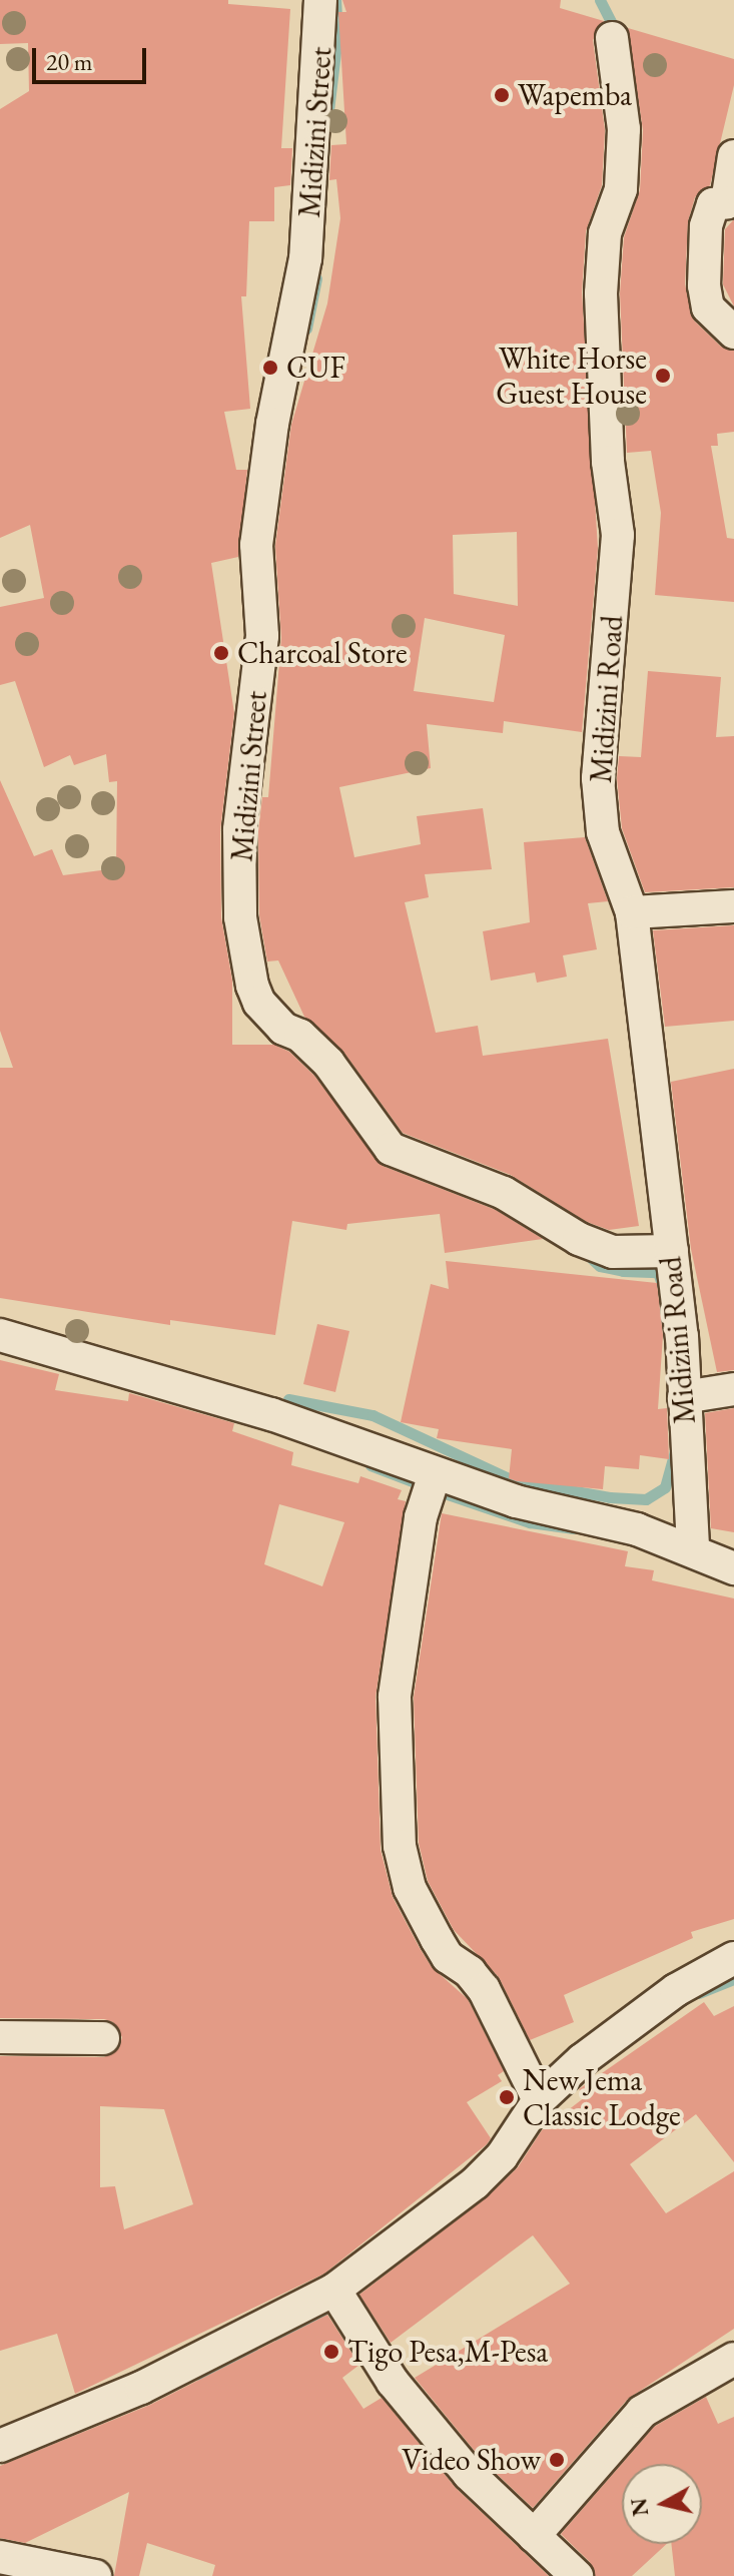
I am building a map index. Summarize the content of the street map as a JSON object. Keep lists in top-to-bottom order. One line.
{"streets":{"street":["Midizini Street","Midizini Road"]},"crossings":[["Midizini Street","Midizini Road"]],"places":["Wapemba","CUF","White Horse Guest House","Charcoal Store","New Jema Classic Lodge","Tigo Pesa,M-Pesa","Video Show"],"scale_bar":"20 m","north":"left"}
